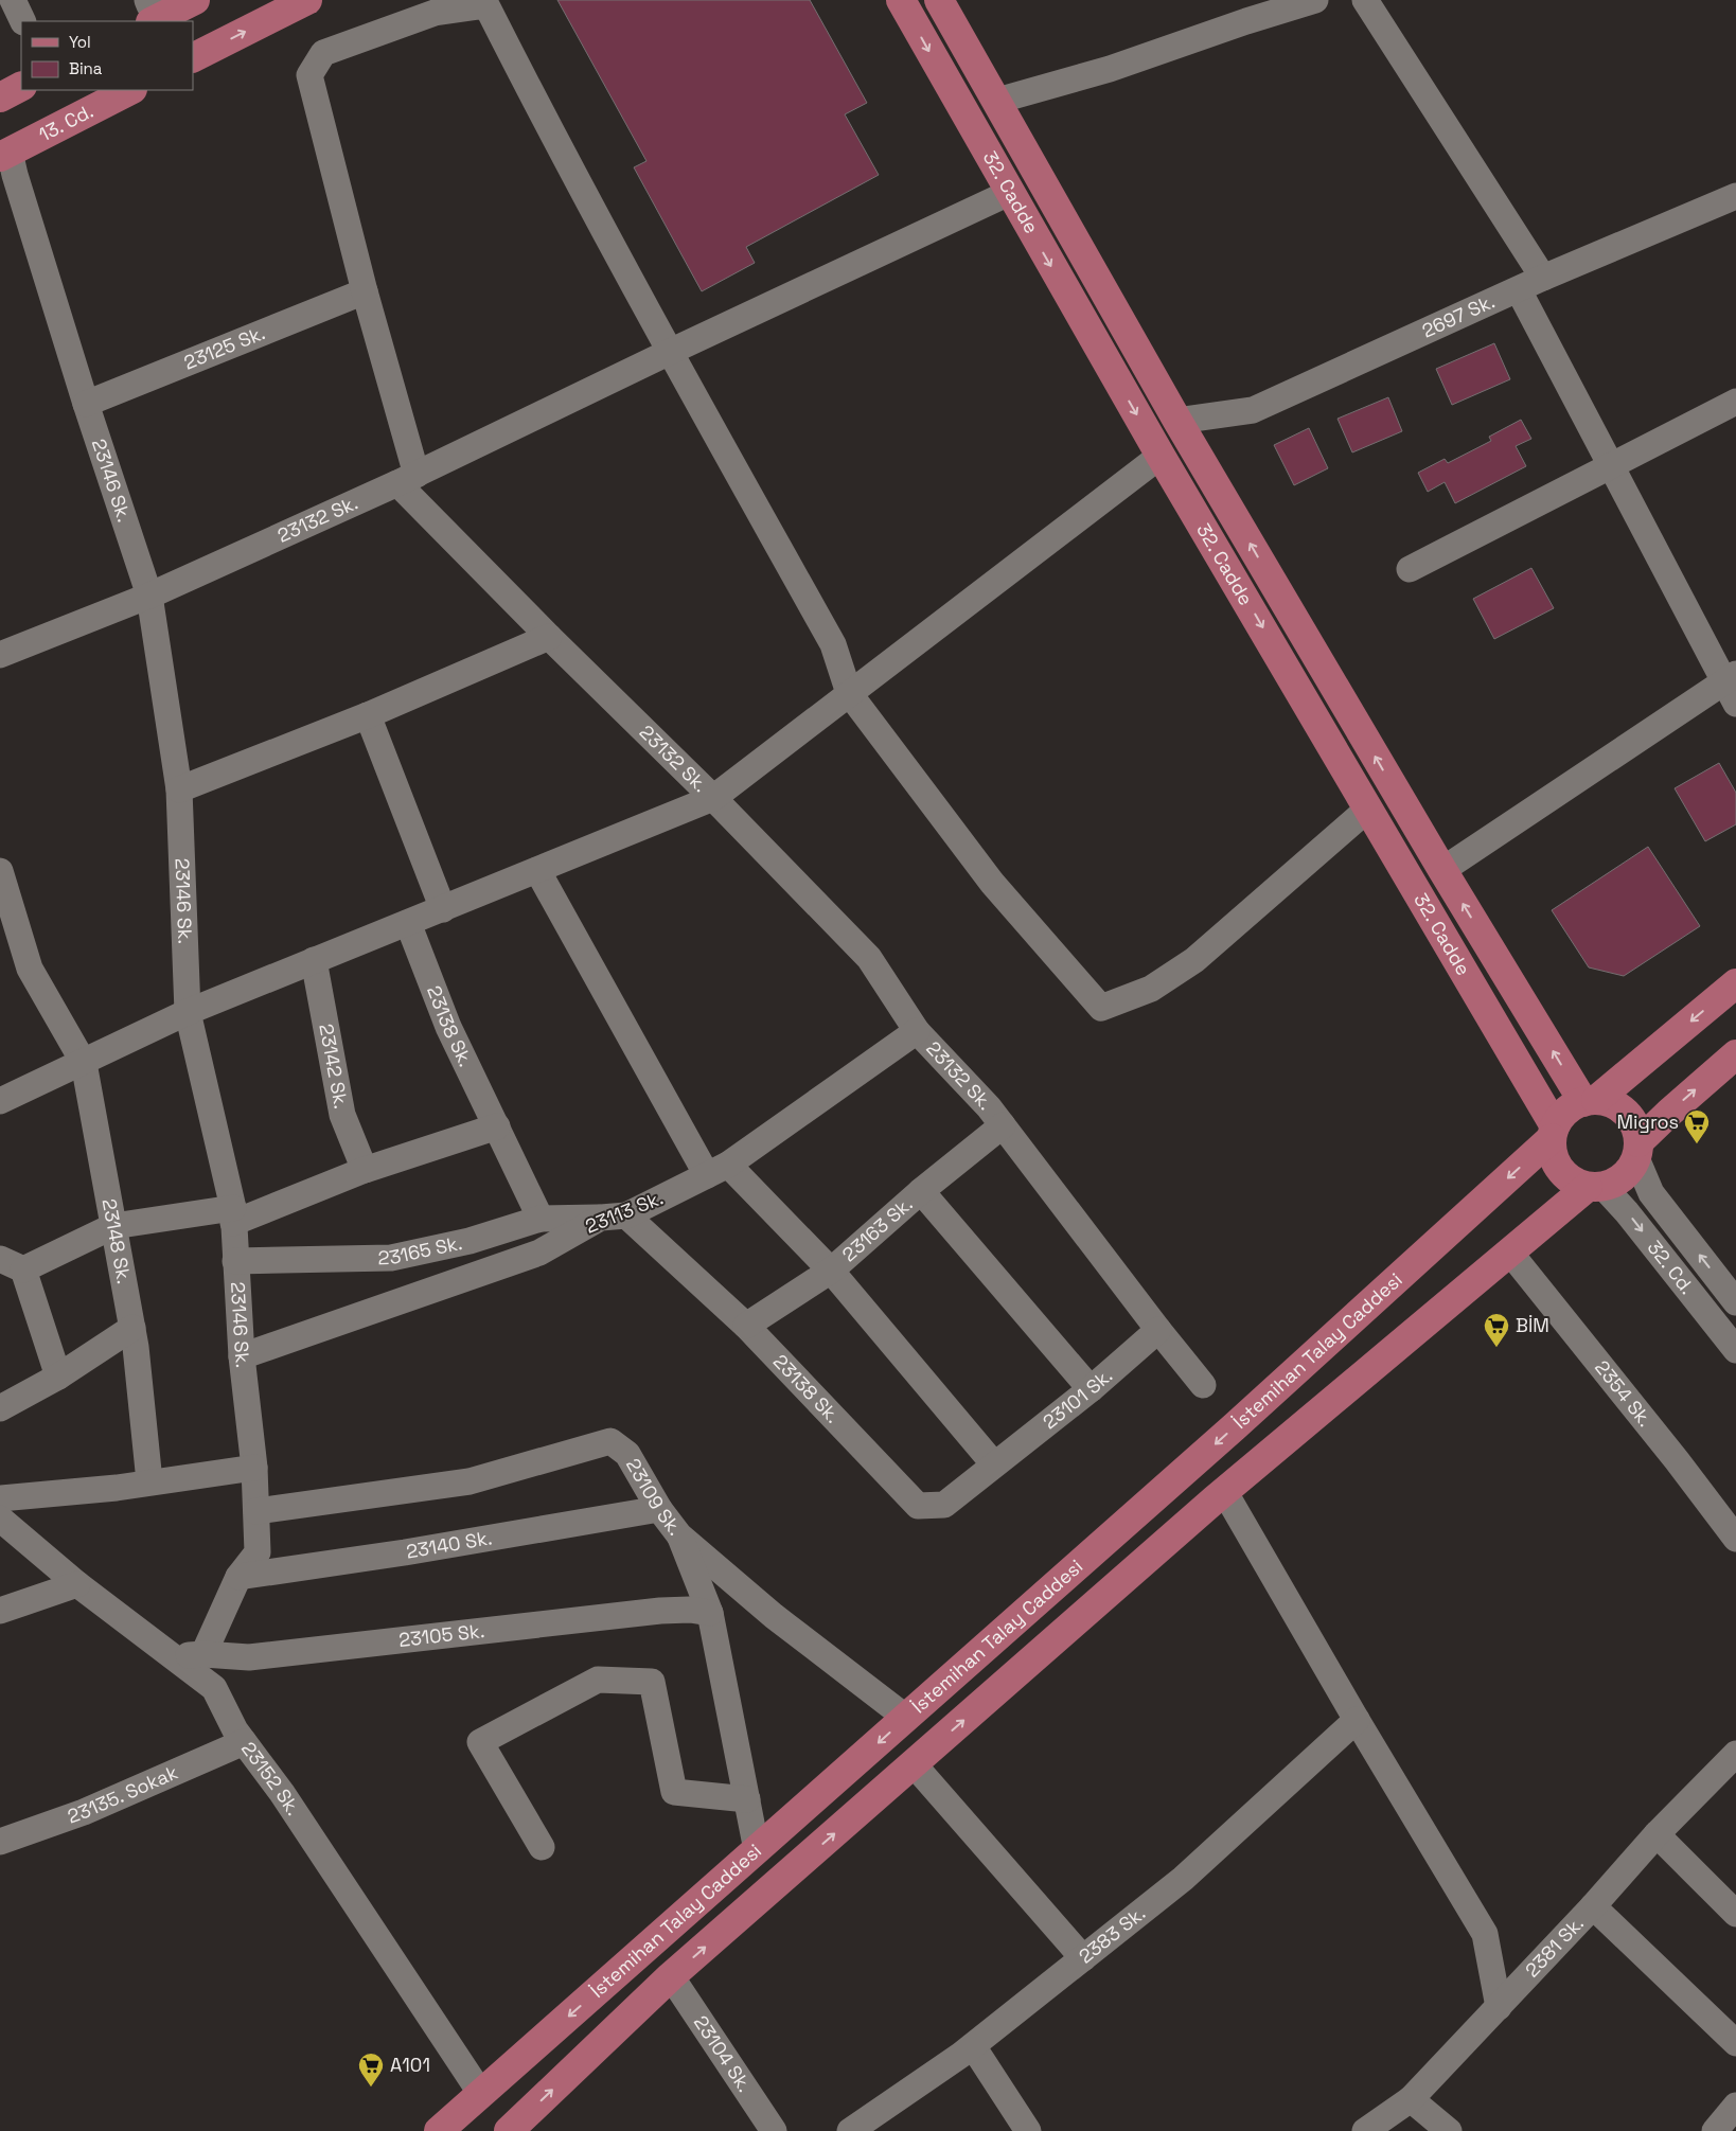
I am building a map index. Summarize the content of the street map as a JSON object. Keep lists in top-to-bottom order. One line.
{"streets":{"main road":["13. Cd.","32. Cadde","İstemihan Talay Caddesi"],"street":["2697 Sk.","23125 Sk.","23146 Sk.","23132 Sk.","23138 Sk.","23142 Sk.","23113 Sk.","23163 Sk.","23148 Sk.","23165 Sk.","32. Cd.","2354 Sk.","23101 Sk.","23109 Sk.","23140 Sk.","23105 Sk.","23152 Sk.","23135. Sokak","2383 Sk.","2381 Sk.","23104 Sk."]},"crossings":[["13. Cd.","23146 Sk."],["32. Cadde","2697 Sk."],["32. Cadde","32. Cd."],["32. Cadde","İstemihan Talay Caddesi"],["23125 Sk.","23146 Sk."],["23146 Sk.","23132 Sk."],["23146 Sk.","23113 Sk."],["23146 Sk.","23165 Sk."],["23146 Sk.","23109 Sk."],["23146 Sk.","23140 Sk."],["23146 Sk.","23105 Sk."],["23132 Sk.","23113 Sk."],["23132 Sk.","23163 Sk."],["23132 Sk.","23101 Sk."],["23138 Sk.","23113 Sk."],["23138 Sk.","23163 Sk."],["23138 Sk.","23165 Sk."],["23138 Sk.","23101 Sk."],["23113 Sk.","23165 Sk."],["32. Cd.","İstemihan Talay Caddesi"],["İstemihan Talay Caddesi","2354 Sk."],["İstemihan Talay Caddesi","23109 Sk."],["İstemihan Talay Caddesi","23152 Sk."],["İstemihan Talay Caddesi","23104 Sk."],["23109 Sk.","23140 Sk."],["23105 Sk.","23152 Sk."],["23152 Sk.","23135. Sokak"]],"places":{"supermarket":["Migros","BİM","A101"]},"legend":["Yol","Bina"]}
